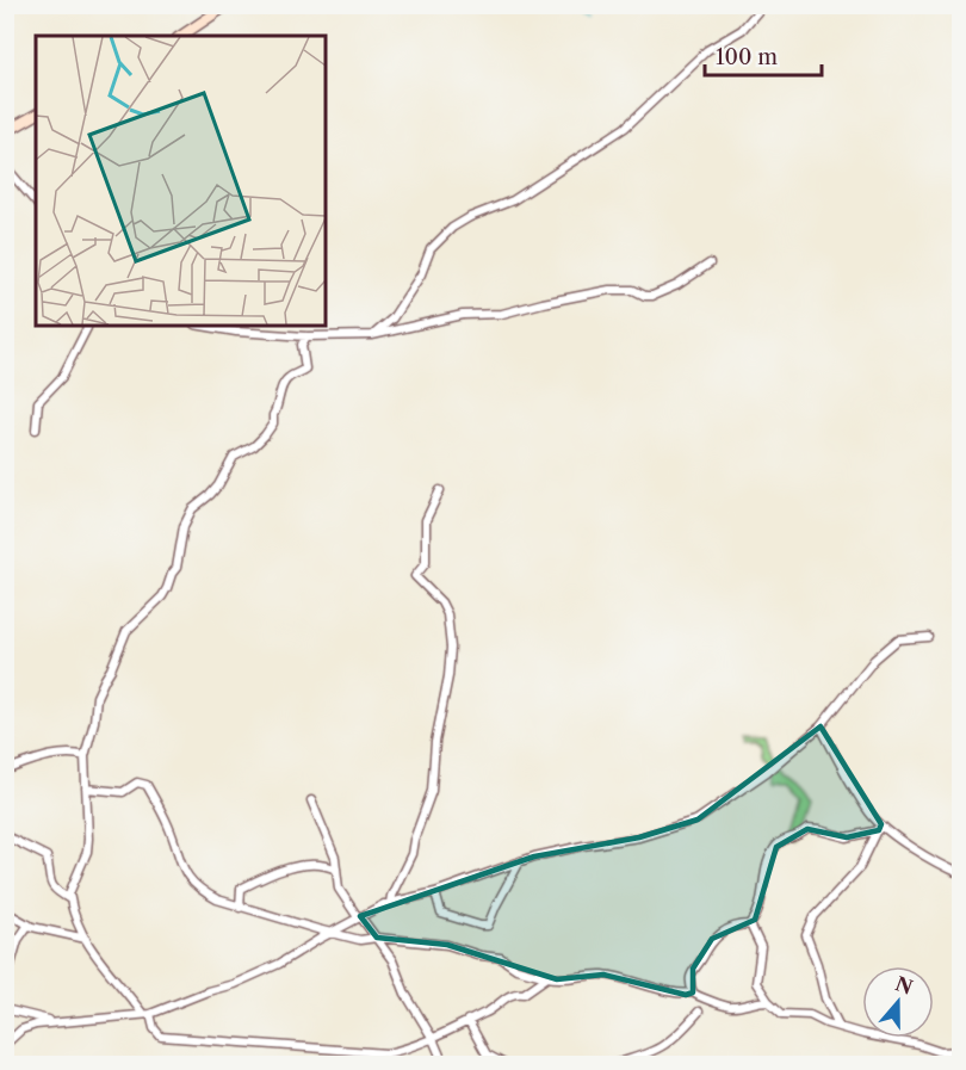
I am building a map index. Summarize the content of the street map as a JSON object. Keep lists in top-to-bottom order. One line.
{"scale_bar":"100 m","north":"top"}
